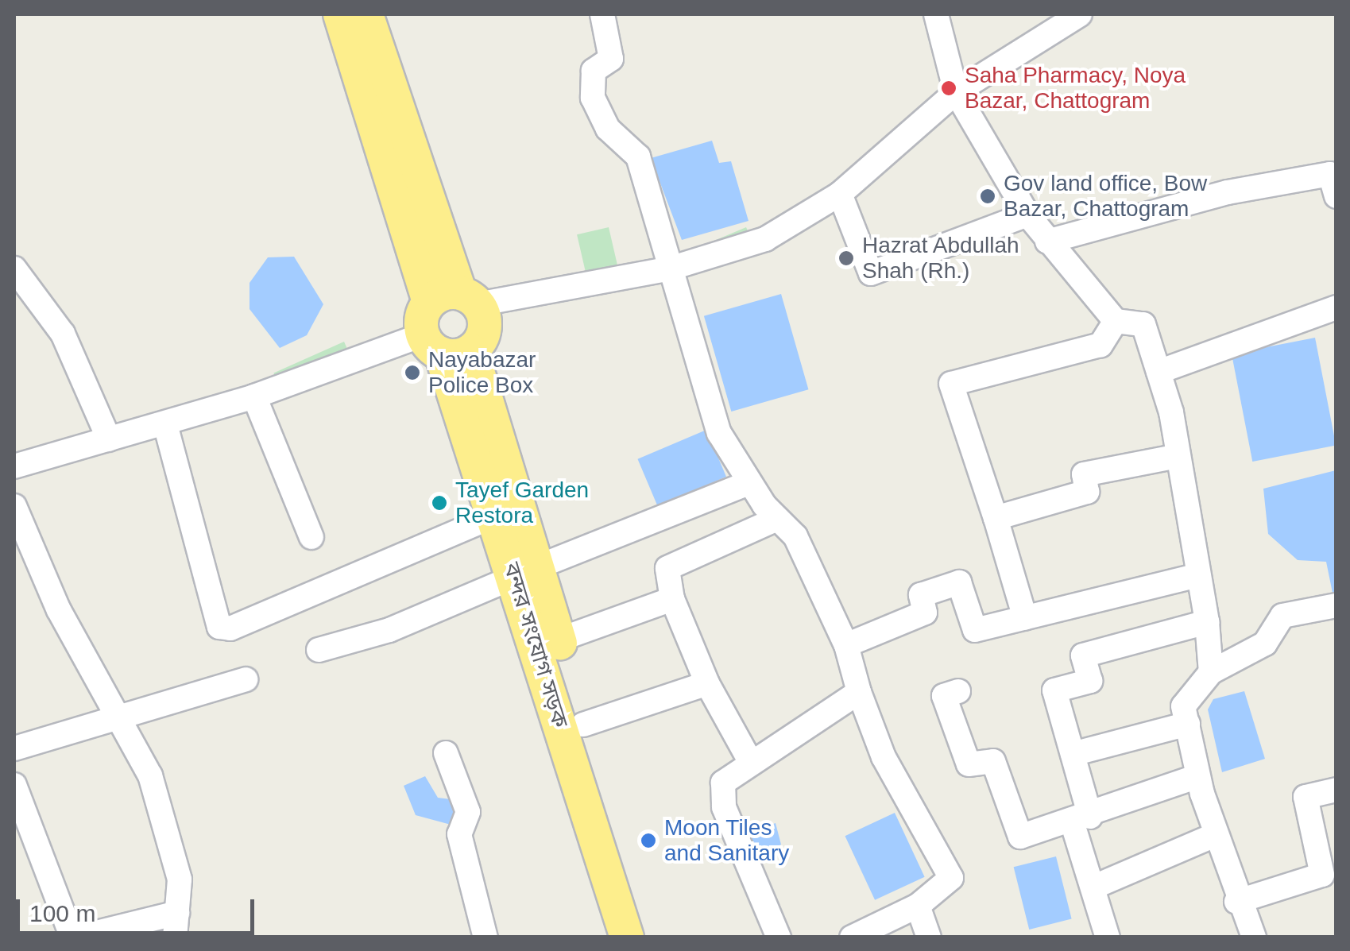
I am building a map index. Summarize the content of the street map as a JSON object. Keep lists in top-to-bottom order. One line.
{"streets":{"highway":["বন্দর সংযোগ সড়ক"]},"places":["Saha Pharmacy, Noya Bazar, Chattogram","Gov land office, Bow Bazar, Chattogram","Hazrat Abdullah Shah (Rh.)","Nayabazar Police Box","Tayef Garden Restora","Moon Tiles and Sanitary"],"scale_bar":"100 m"}
